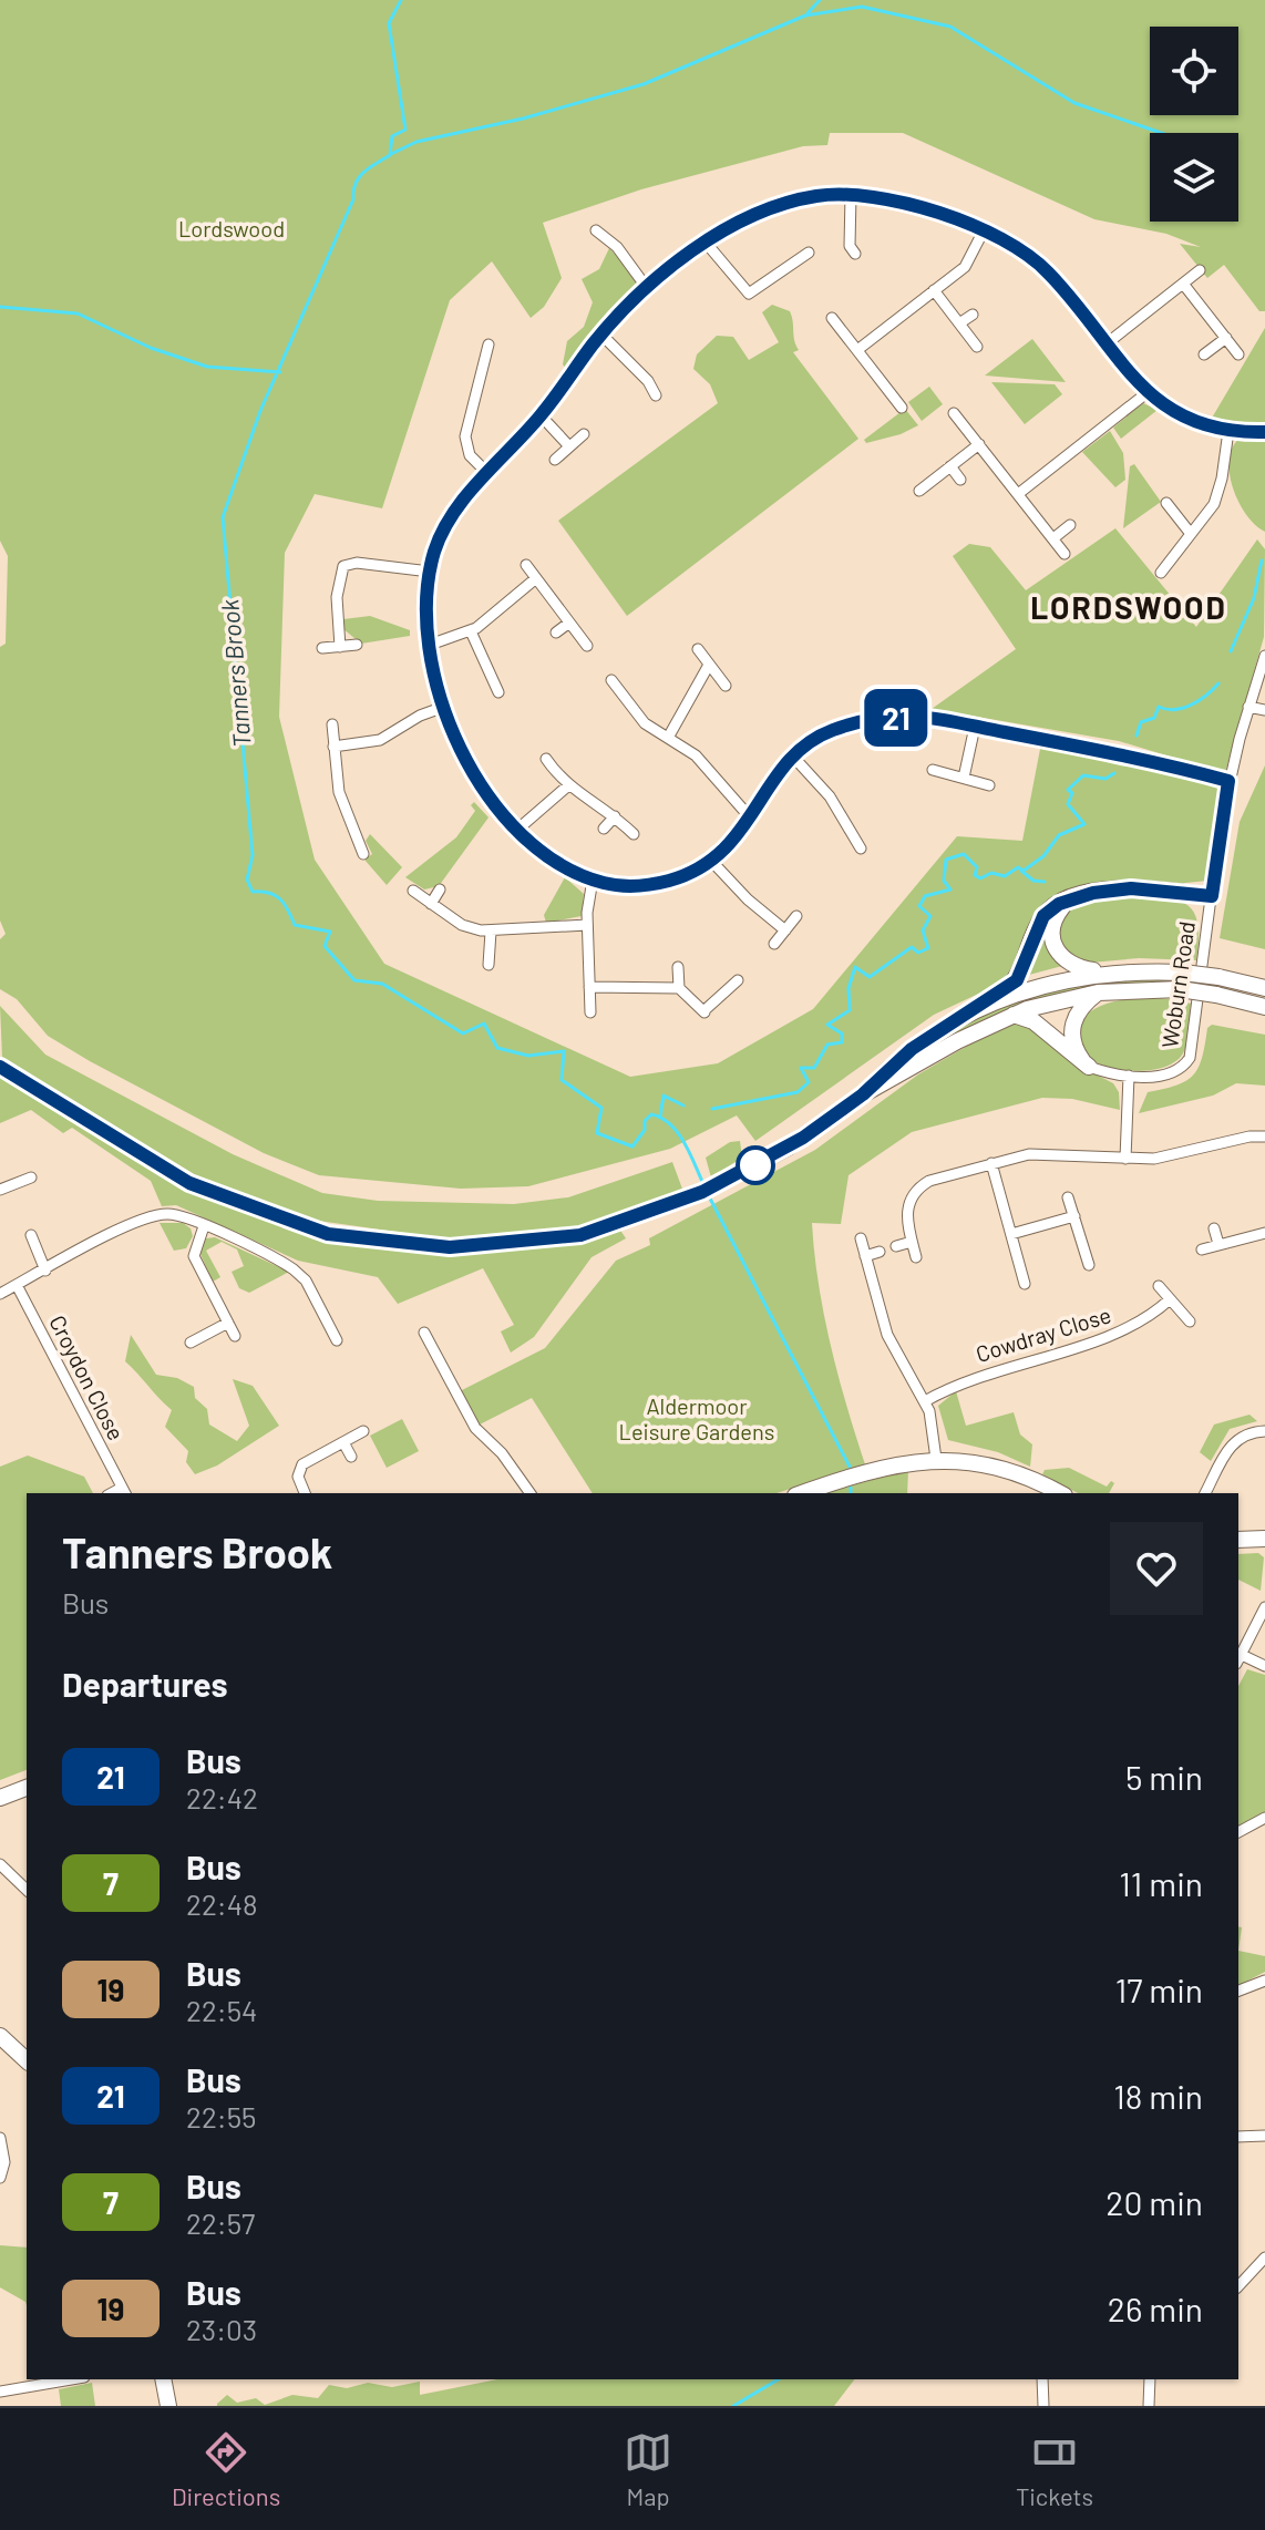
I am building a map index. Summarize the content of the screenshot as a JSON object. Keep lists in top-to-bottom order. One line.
{"streets":{"street":["Woburn Road","Cowdray Close","Croydon Close"]},"districts":["LORDSWOOD"],"water":["Tanners Brook"],"parks":["Lordswood","Aldermoor Leisure Gardens"],"lines":["bus line 21"],"page":{"on_map":"21","heading":[["Tanners Brook","Bus"],"Departures"],"list":[{"mark":"21","name":"Bus","note":"22:42","value":"5 min"},{"mark":"7","name":"Bus","note":"22:48","value":"11 min"},{"mark":"19","name":"Bus","note":"22:54","value":"17 min"},{"mark":"21","name":"Bus","note":"22:55","value":"18 min"},{"mark":"7","name":"Bus","note":"22:57","value":"20 min"},{"mark":"19","name":"Bus","note":"23:03","value":"26 min"}],"tabs":["Directions","Map","Tickets"]}}
